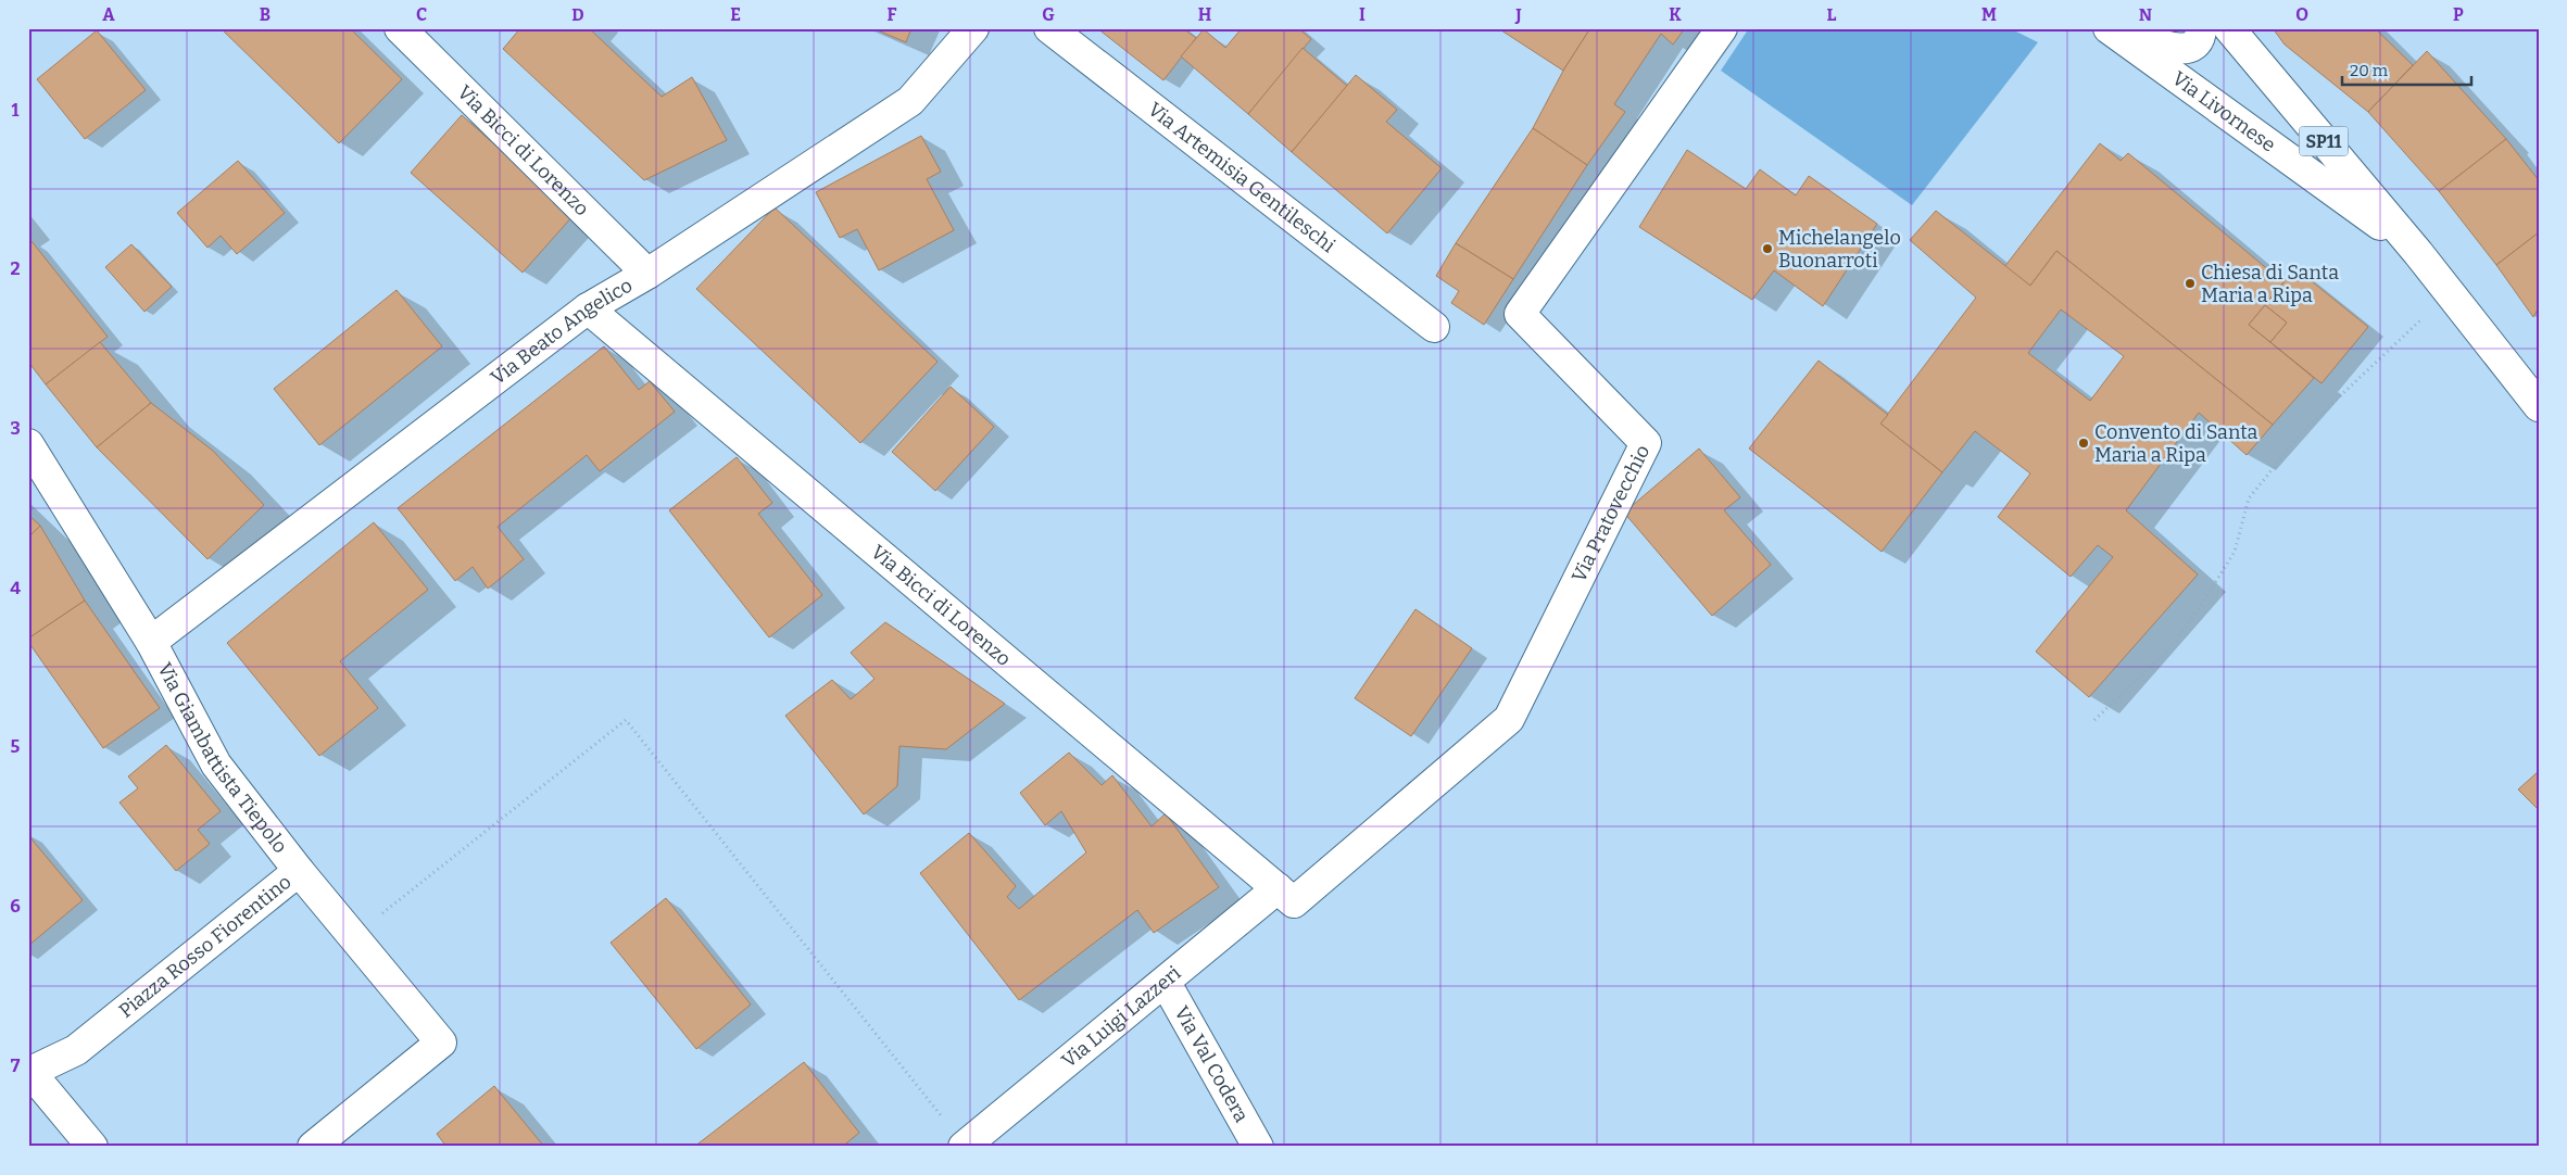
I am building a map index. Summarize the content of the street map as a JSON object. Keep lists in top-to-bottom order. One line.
{"streets":{"street":["Via Livornese","SP11","Via Bicci di Lorenzo","Via Artemisia Gentileschi","Via Beato Angelico","Via Pratovecchio","Via Giambattista Tiepolo","Piazza Rosso Fiorentino","Via Luigi Lazzeri","Via Val Codera"]},"crossings":[["Via Livornese","SP11"],["Via Bicci di Lorenzo","Via Beato Angelico"],["Via Bicci di Lorenzo","Via Pratovecchio"],["Via Bicci di Lorenzo","Via Luigi Lazzeri"],["Via Beato Angelico","Via Giambattista Tiepolo"],["Via Pratovecchio","Via Luigi Lazzeri"],["Via Giambattista Tiepolo","Piazza Rosso Fiorentino"],["Via Luigi Lazzeri","Via Val Codera"]],"places":["Michelangelo Buonarroti","Chiesa di Santa Maria a Ripa","Convento di Santa Maria a Ripa"],"scale_bar":"20 m","grid":{"columns":["A","B","C","D","E","F","G","H","I","J","K","L","M","N","O","P"],"rows":["1","2","3","4","5","6","7"]}}
